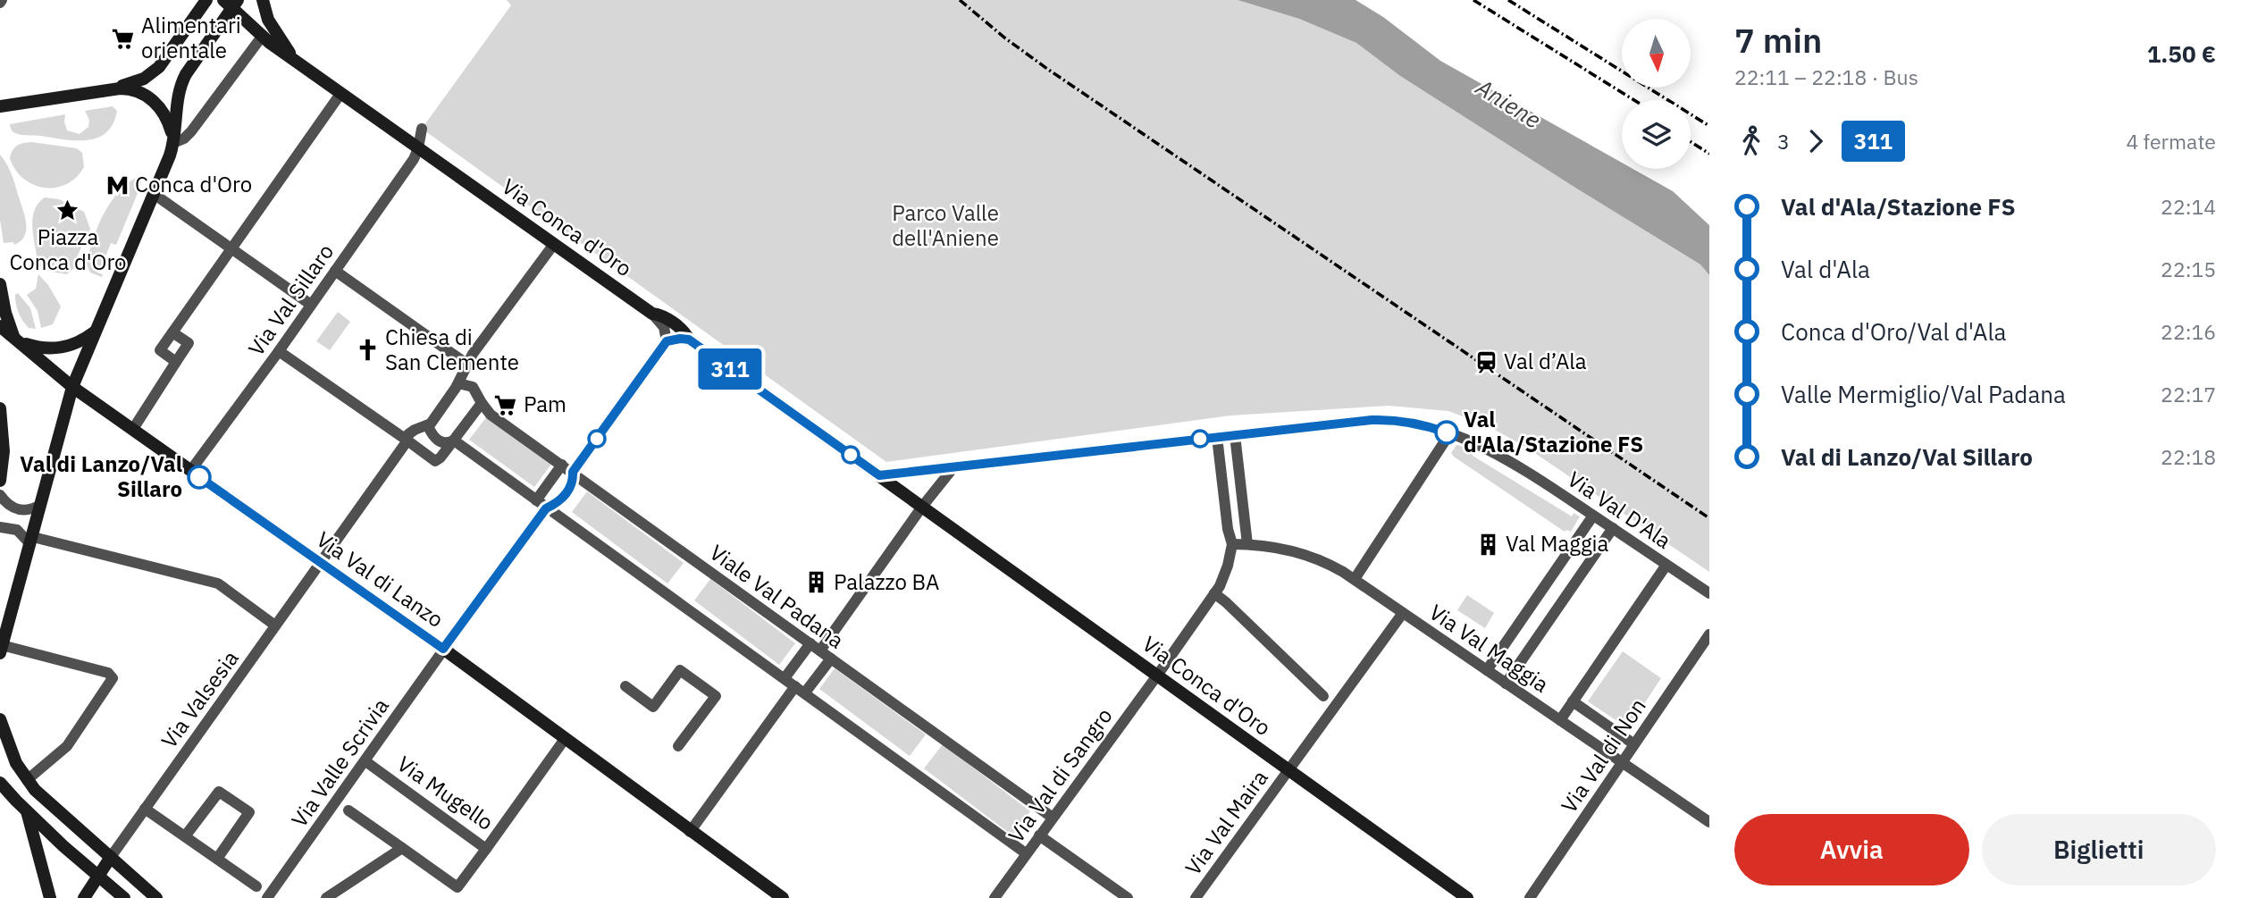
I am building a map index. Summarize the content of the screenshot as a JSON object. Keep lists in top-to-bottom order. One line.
{"streets":{"street":["Via Conca d'Oro","Via Val Sillaro","Via Val D'Ala","Via Val di Lanzo","Viale Val Padana","Via Val Maggia","Via Valsesia","Via Val di Non","Via Valle Scrivia","Via Val di Sangro","Via Mugello","Via Val Maira"]},"crossings":[["Via Conca d'Oro","Via Val Sillaro"],["Via Conca d'Oro","Via Val D'Ala"],["Via Conca d'Oro","Via Val di Sangro"],["Via Conca d'Oro","Via Val Maira"],["Via Val Sillaro","Via Val di Lanzo"],["Via Val di Lanzo","Via Valsesia"],["Via Val di Lanzo","Via Valle Scrivia"],["Via Val di Lanzo","Via Mugello"],["Viale Val Padana","Via Valle Scrivia"],["Viale Val Padana","Via Val di Sangro"],["Via Val Maggia","Via Val di Non"],["Via Val Maggia","Via Val di Sangro"],["Via Val Maggia","Via Val Maira"],["Via Valle Scrivia","Via Mugello"]],"water":["Aniene"],"parks":["Parco Valle dell'Aniene"],"places":{"supermarket":["Alimentari orientale","Pam"],"metro station":["Conca d'Oro"],"place":["Piazza Conca d'Oro"],"church":["Chiesa di San Clemente"],"station":["Val d’Ala"],"other":["Val d'Ala/Stazione FS","Val di Lanzo/Val Sillaro"],"building":["Val Maggia","Palazzo BA"]},"lines":["bus line 311"],"north":"bottom","page":{"on_map":"311","heading":["7 min","22:11 – 22:18 · Bus","1.50 €"],"legs":["3","311","4 fermate"],"list":[{"name":"Val d'Ala/Stazione FS","value":"22:14"},{"name":"Val d'Ala","value":"22:15"},{"name":"Conca d'Oro/Val d'Ala","value":"22:16"},{"name":"Valle Mermiglio/Val Padana","value":"22:17"},{"name":"Val di Lanzo/Val Sillaro","value":"22:18"}],"buttons":["Avvia","Biglietti"]}}
